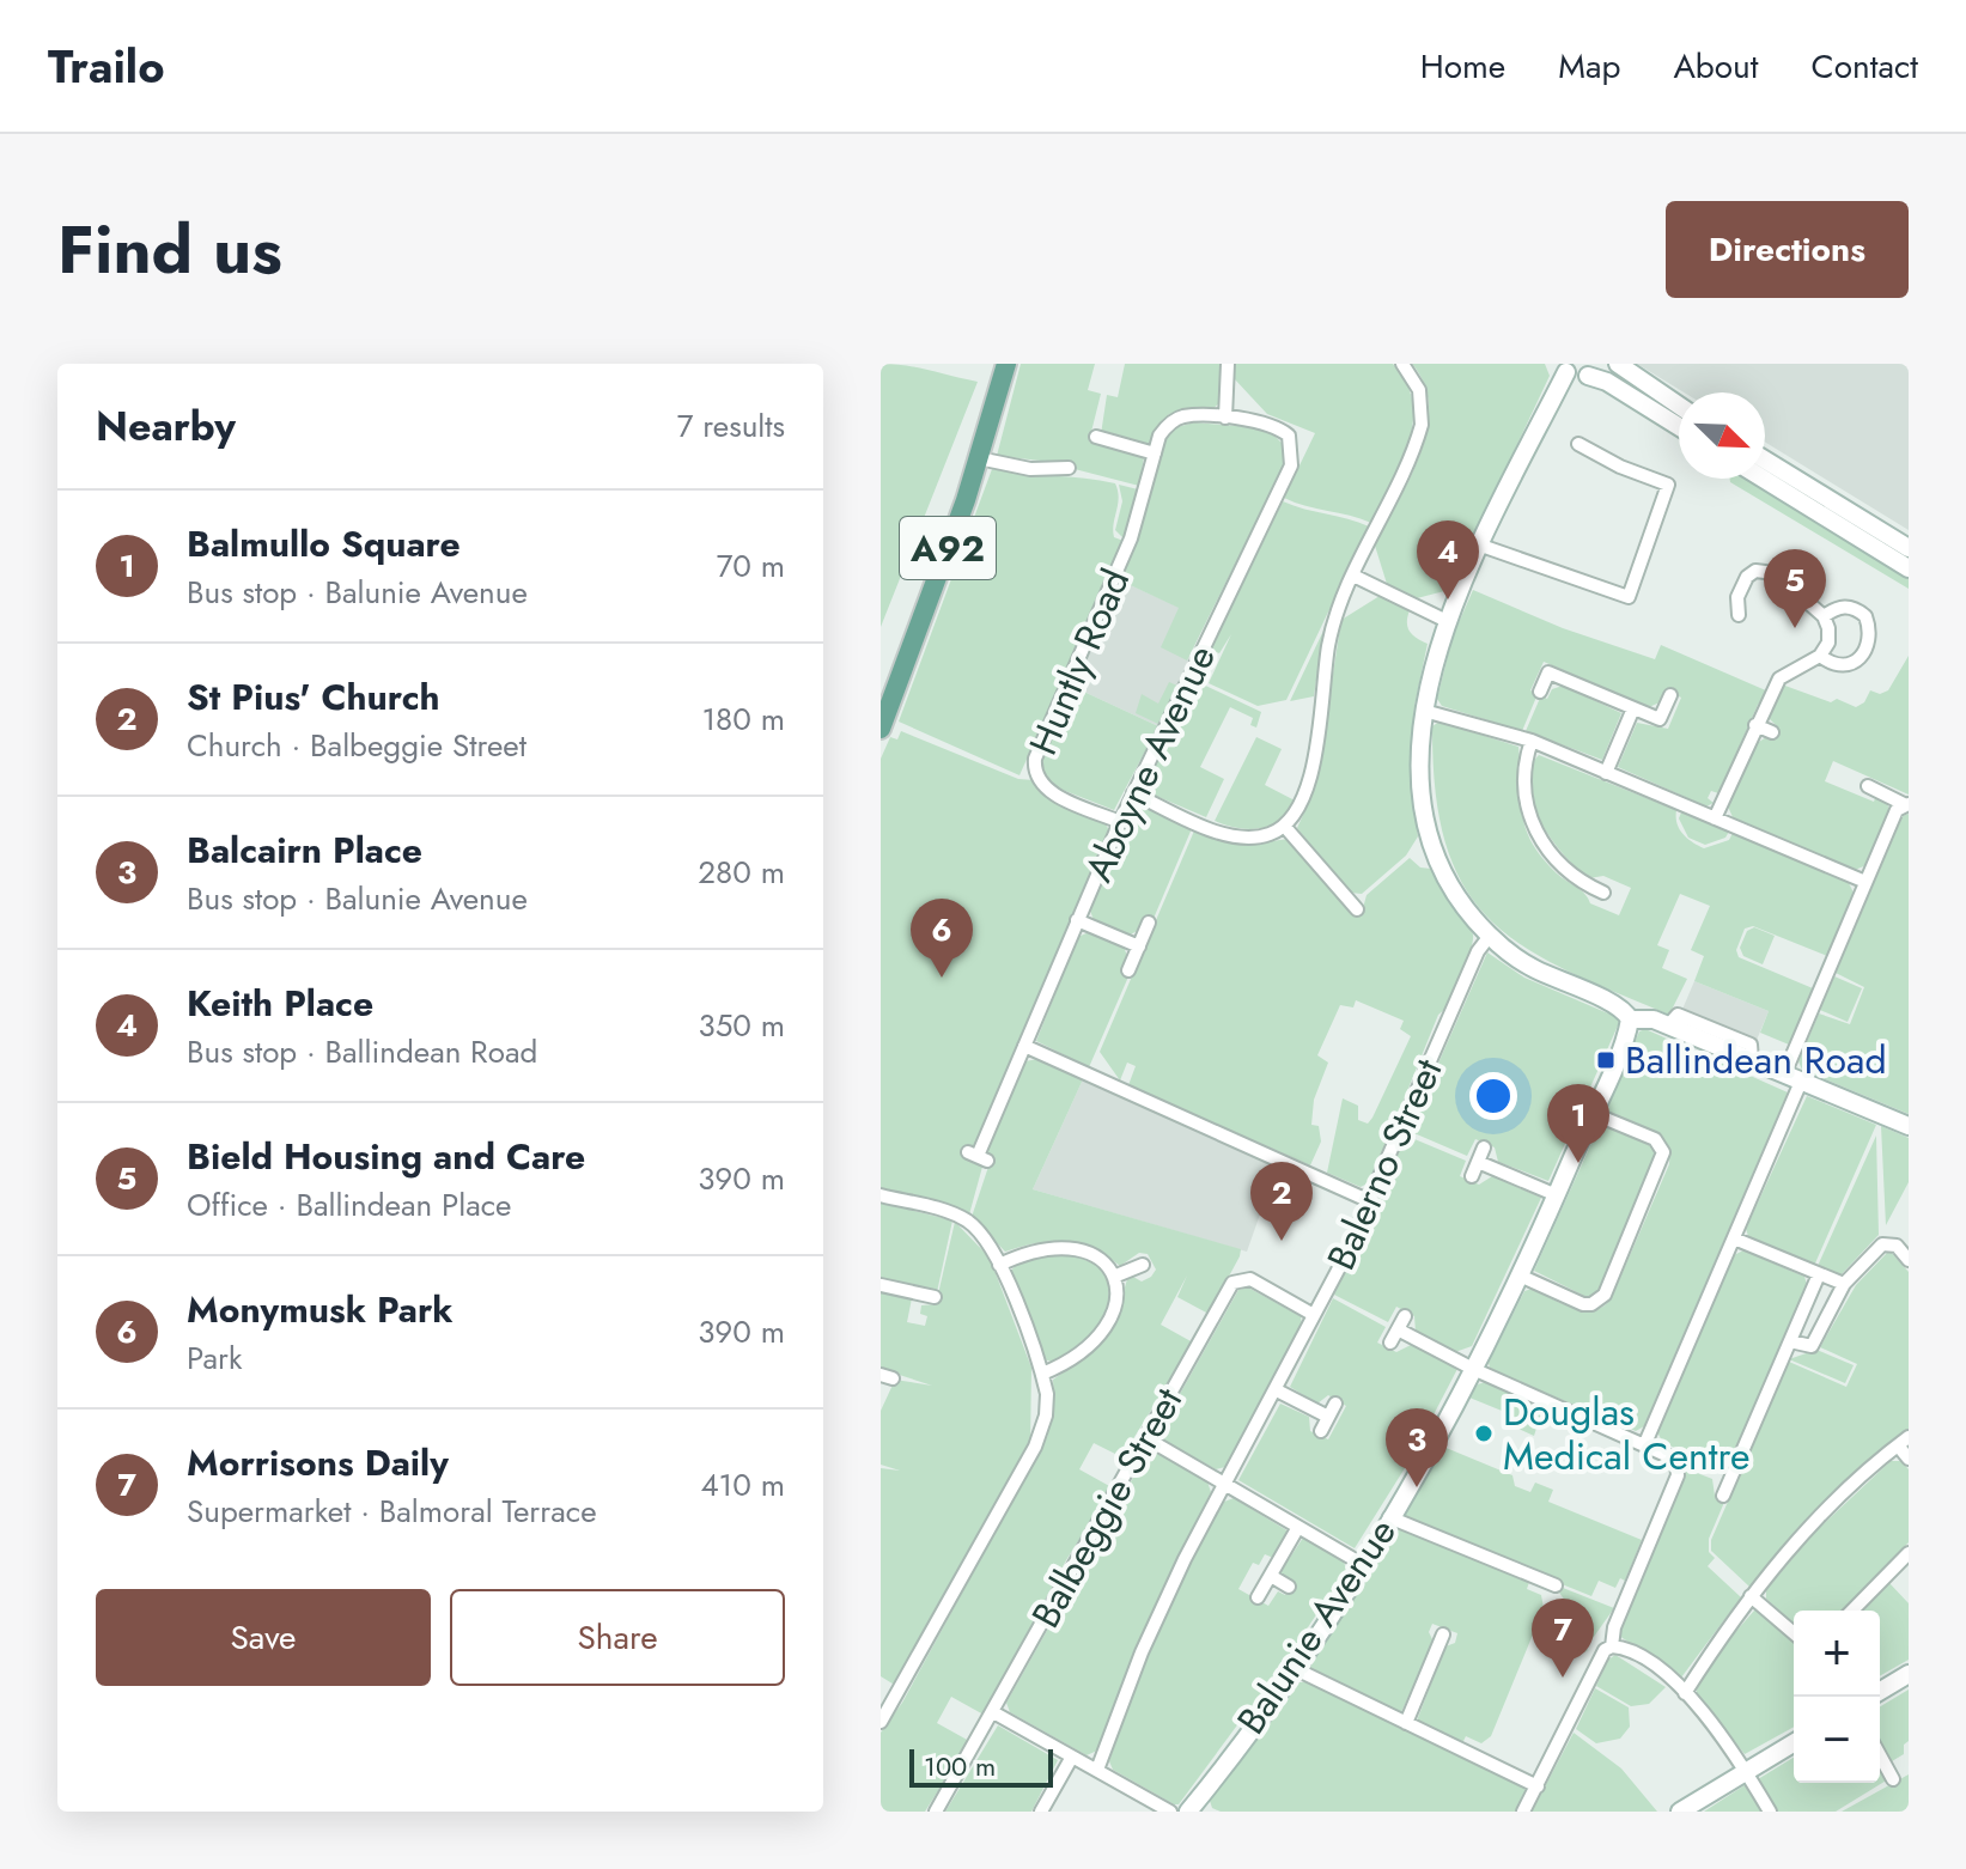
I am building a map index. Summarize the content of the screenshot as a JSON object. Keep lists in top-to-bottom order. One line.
{"streets":{"main road":["A92"],"street":["Huntly Road","Aboyne Avenue","Balerno Street","Balbeggie Street","Balunie Avenue"]},"crossings":[["Huntly Road","Aboyne Avenue"],["Balerno Street","Balbeggie Street"]],"places":{"transit":["Ballindean Road"],"other":["Douglas Medical Centre"]},"scale_bar":"100 m","north":"bottom right","page":{"header":"Trailo","nav":["Home","Map","About","Contact"],"title":"Find us","buttons":["Directions",["Save","Share"]],"heading":["Nearby","7 results"],"list":[{"mark":"1","name":"Balmullo Square","note":"Bus stop · Balunie Avenue","value":"70 m"},{"mark":"2","name":"St Pius' Church","note":"Church · Balbeggie Street","value":"180 m"},{"mark":"3","name":"Balcairn Place","note":"Bus stop · Balunie Avenue","value":"280 m"},{"mark":"4","name":"Keith Place","note":"Bus stop · Ballindean Road","value":"350 m"},{"mark":"5","name":"Bield Housing and Care","note":"Office · Ballindean Place","value":"390 m"},{"mark":"6","name":"Monymusk Park","note":"Park","value":"390 m"},{"mark":"7","name":"Morrisons Daily","note":"Supermarket · Balmoral Terrace","value":"410 m"}],"pins":["4","5","6","1","2","3","7"],"map_buttons":["+","−"],"scale":"100 m"}}
